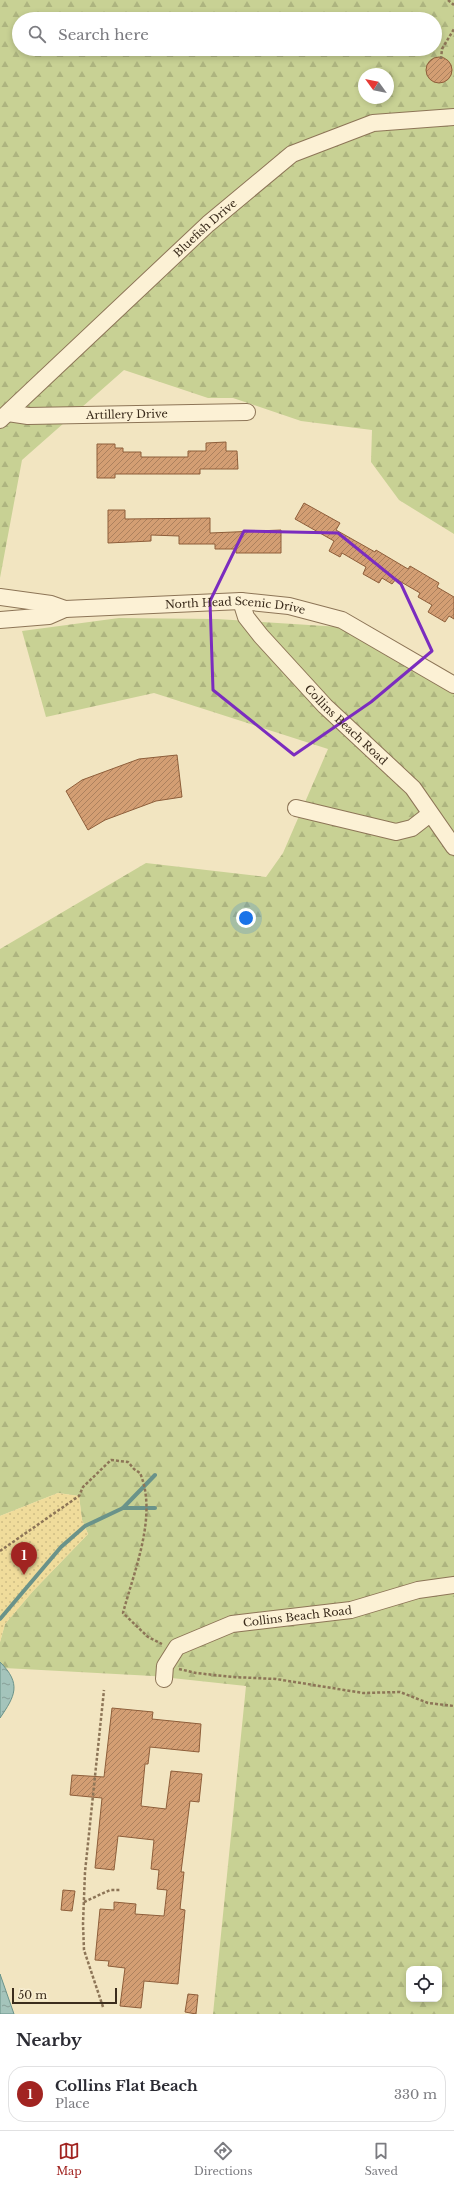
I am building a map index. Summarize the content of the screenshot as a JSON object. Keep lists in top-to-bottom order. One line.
{"streets":{"street":["Bluefish Drive","Artillery Drive","North Head Scenic Drive","Collins Beach Road"]},"crossings":[["Bluefish Drive","Artillery Drive"],["North Head Scenic Drive","Collins Beach Road"]],"scale_bar":"50 m","north":"top left","page":{"search":"Search here","pins":"1","scale":"50 m","heading":"Nearby","list":[{"mark":"1","name":"Collins Flat Beach","note":"Place","value":"330 m"}],"nav":["Map","Directions","Saved"]}}
